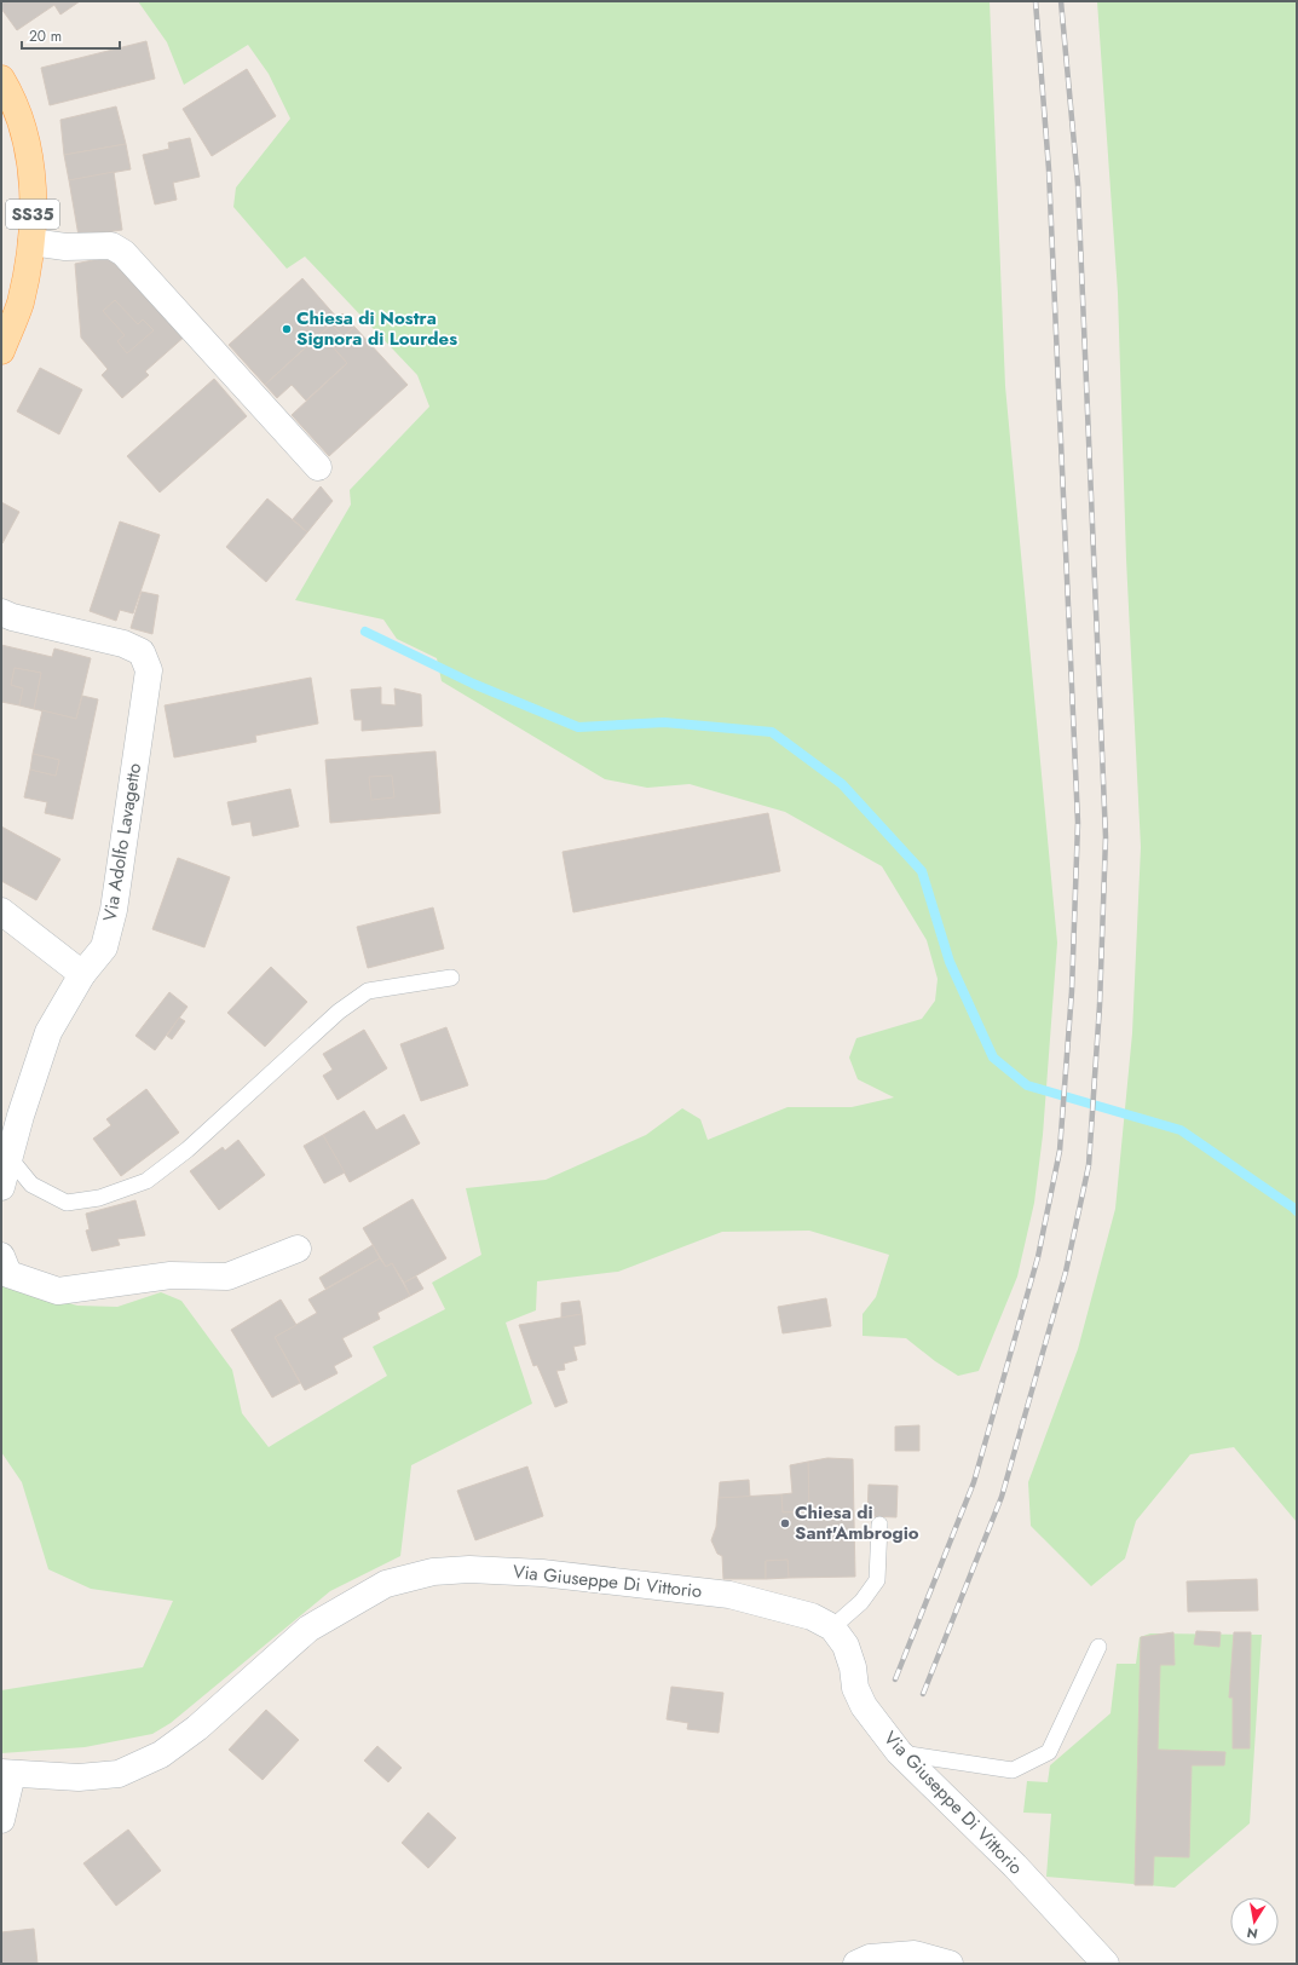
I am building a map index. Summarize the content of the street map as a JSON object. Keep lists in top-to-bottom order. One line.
{"streets":{"main road":["SS35"],"street":["Via Adolfo Lavagetto","Via Giuseppe Di Vittorio"]},"places":["Chiesa di Nostra Signora di Lourdes","Chiesa di Sant'Ambrogio"],"scale_bar":"20 m","north":"bottom"}
